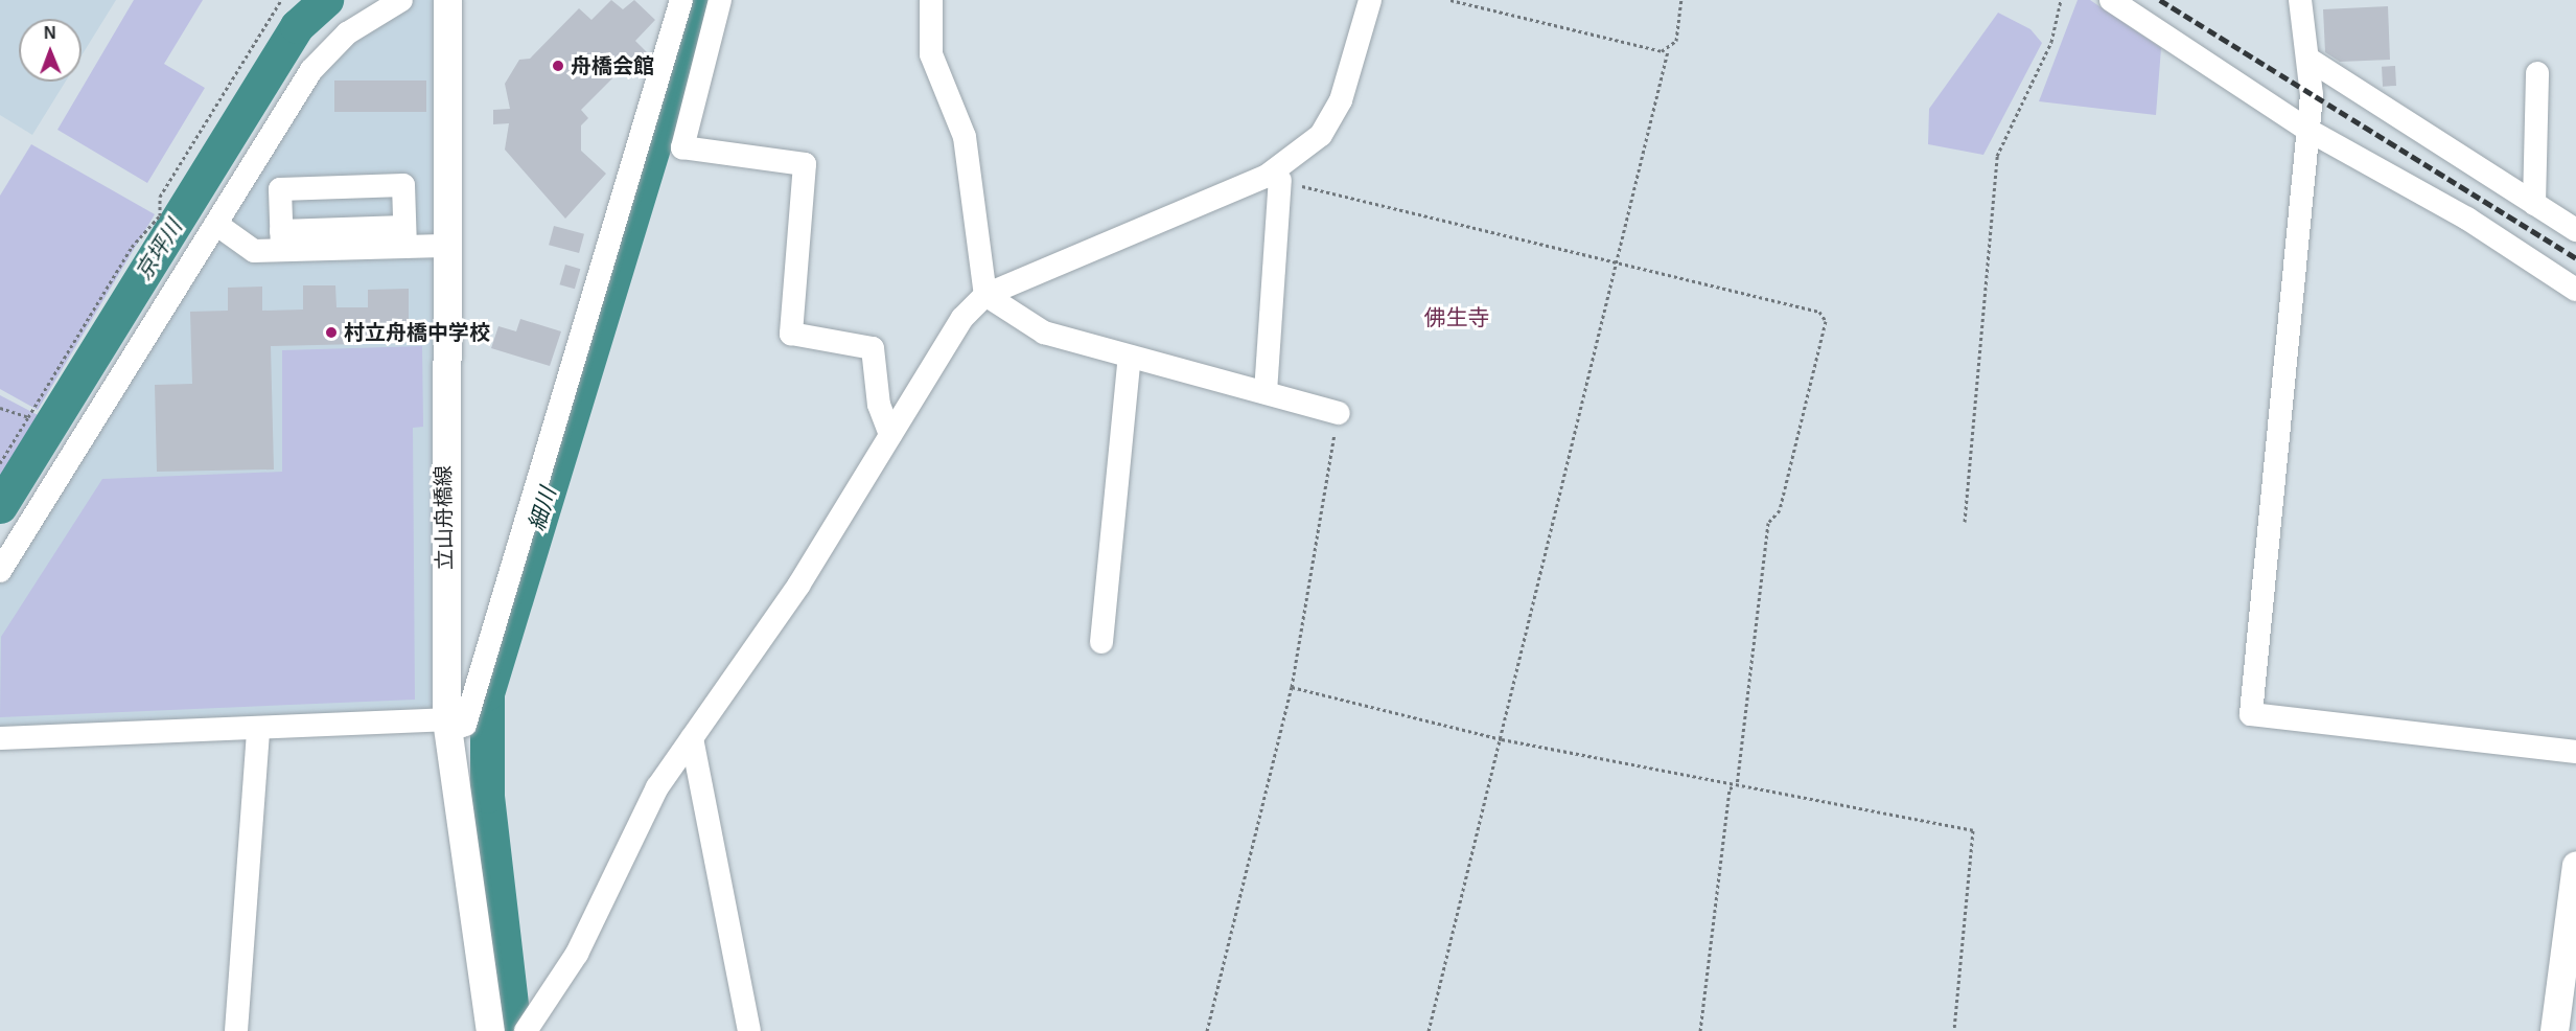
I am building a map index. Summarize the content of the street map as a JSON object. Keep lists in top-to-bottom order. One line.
{"streets":{"main road":["立山舟橋線"]},"districts":["佛生寺"],"water":["京坪川","細川"],"places":["舟橋会館","村立舟橋中学校"],"north":"top"}
